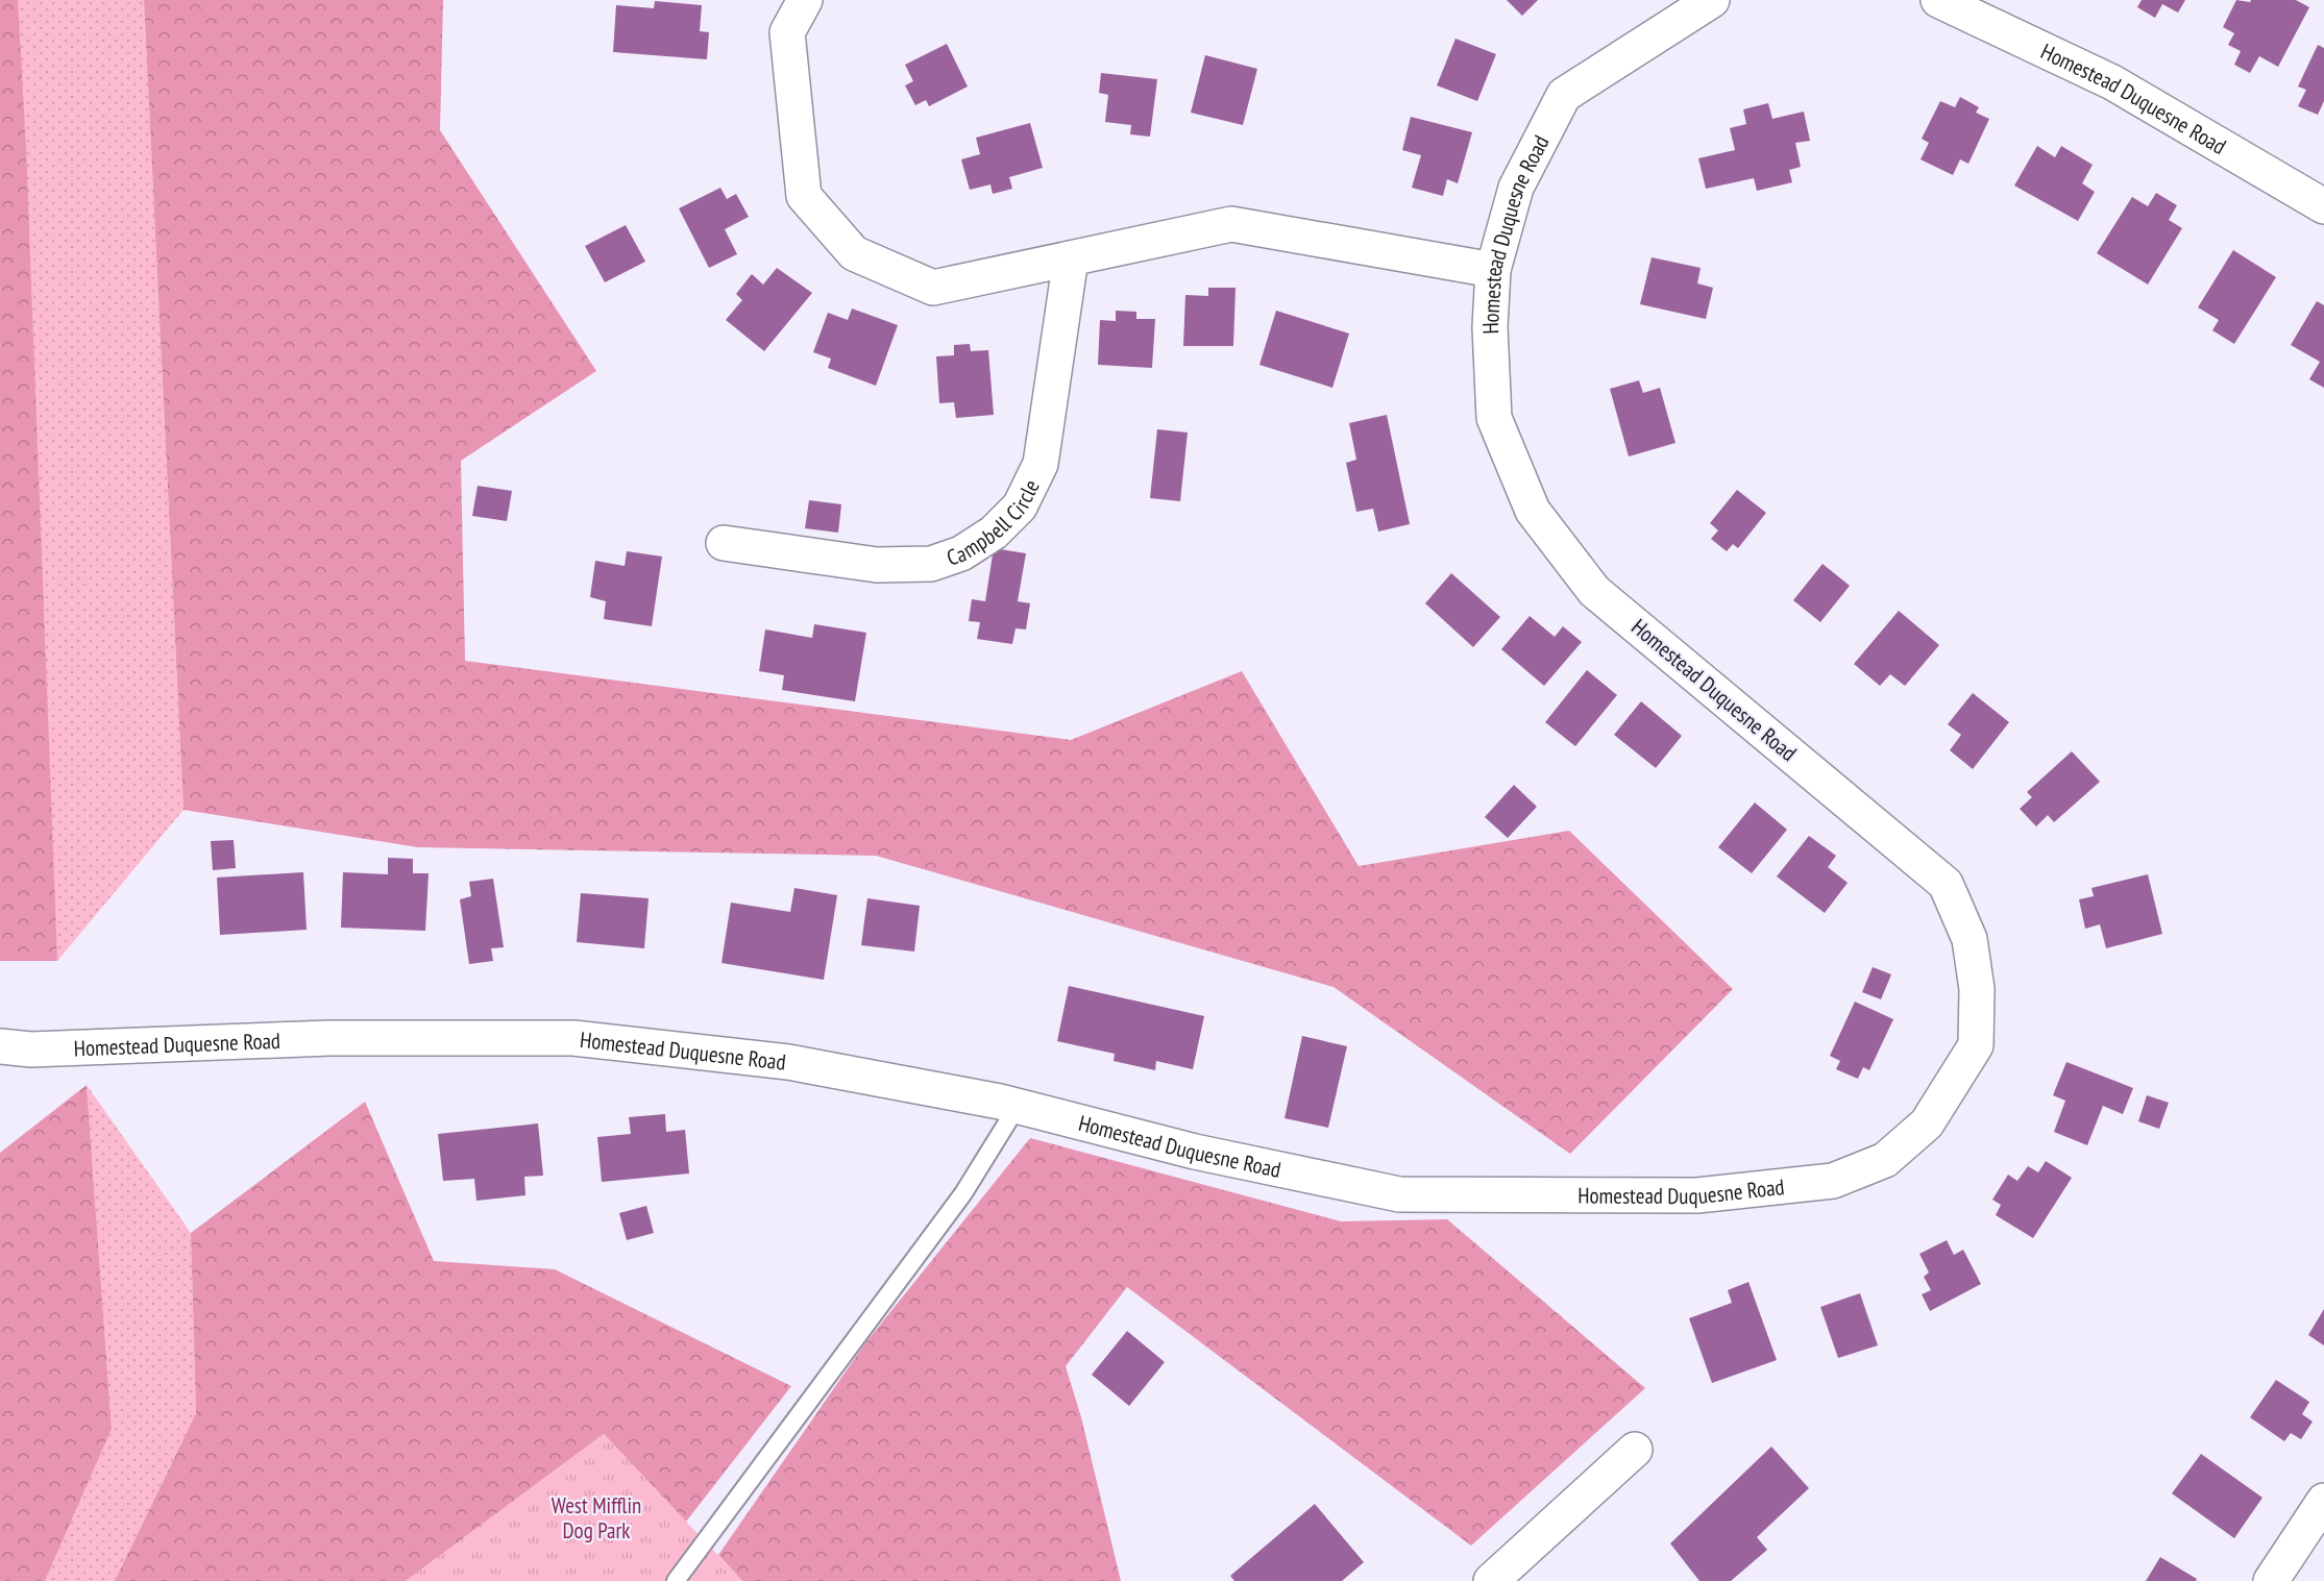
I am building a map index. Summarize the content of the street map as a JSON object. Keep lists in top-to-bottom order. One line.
{"streets":{"street":["Homestead Duquesne Road","Campbell Circle"]},"parks":["West Mifflin Dog Park"]}
